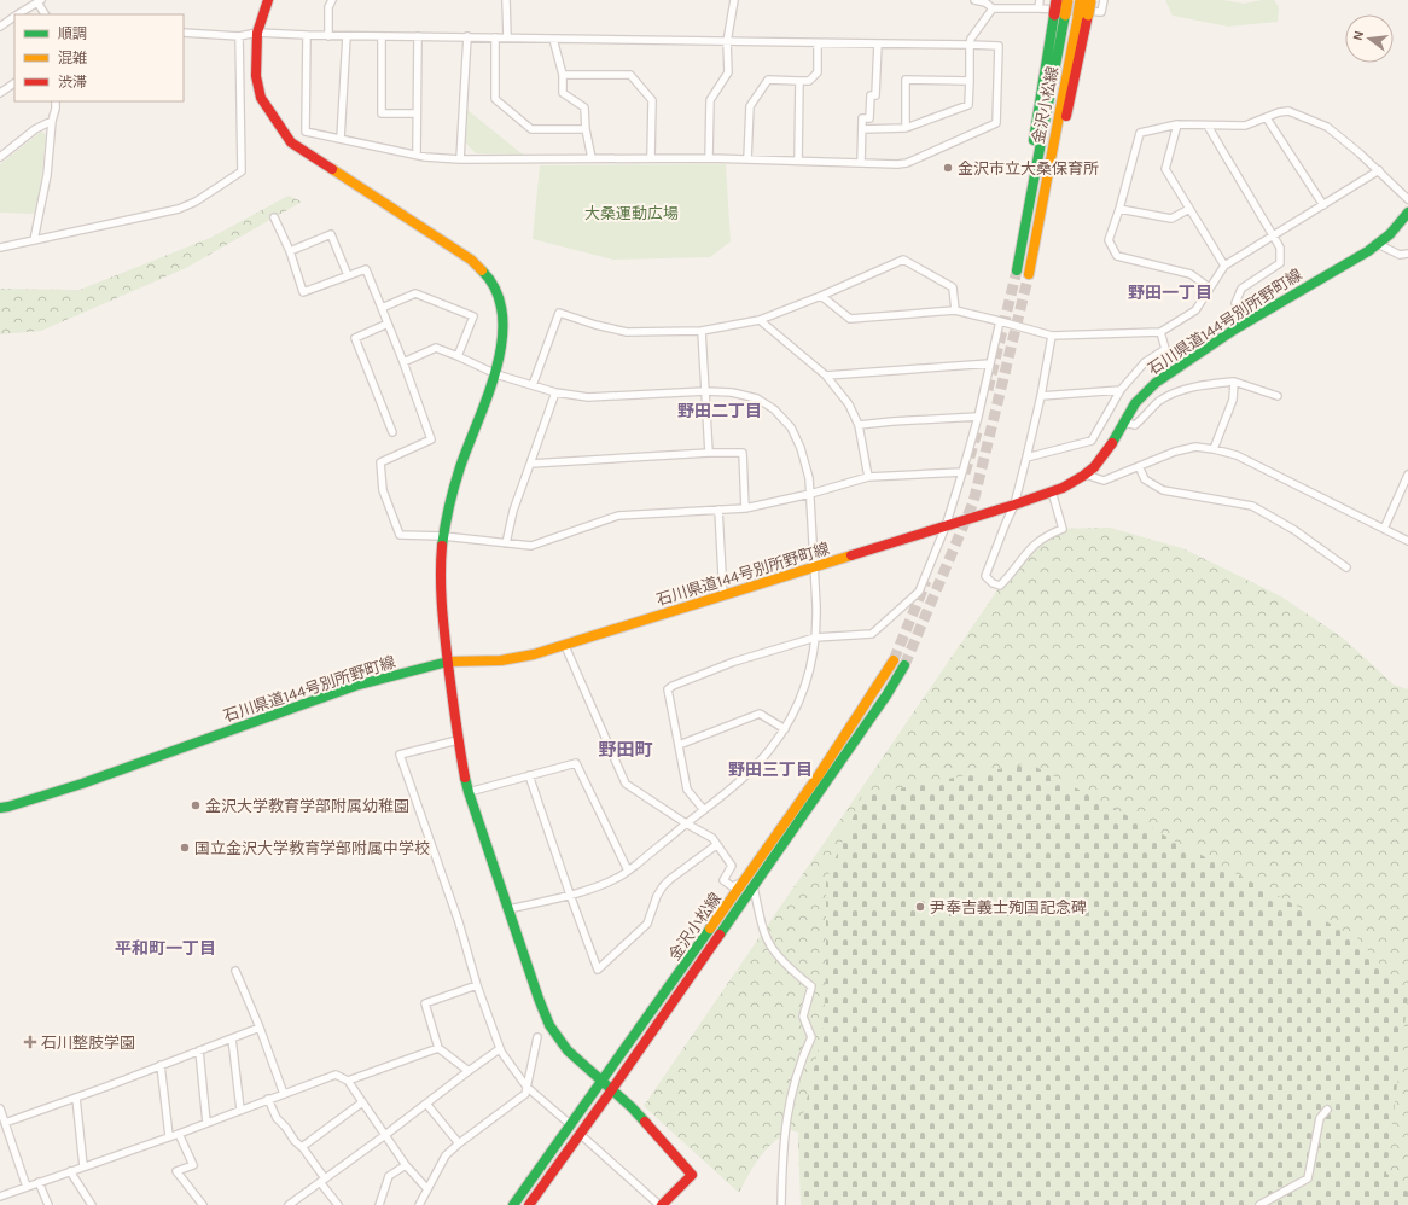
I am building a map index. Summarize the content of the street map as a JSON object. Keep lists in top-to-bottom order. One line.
{"streets":{"main road":["金沢小松線","石川県道144号別所野町線"]},"districts":["野田一丁目","野田二丁目","野田町","野田三丁目","平和町一丁目"],"parks":["大桑運動広場"],"places":{"other":["金沢市立大桑保育所","金沢大学教育学部附属幼稚園","国立金沢大学教育学部附属中学校","尹奉吉義士殉国記念碑"],"health":["石川整肢学園"]},"legend":["順調","混雑","渋滞"],"north":"left"}
